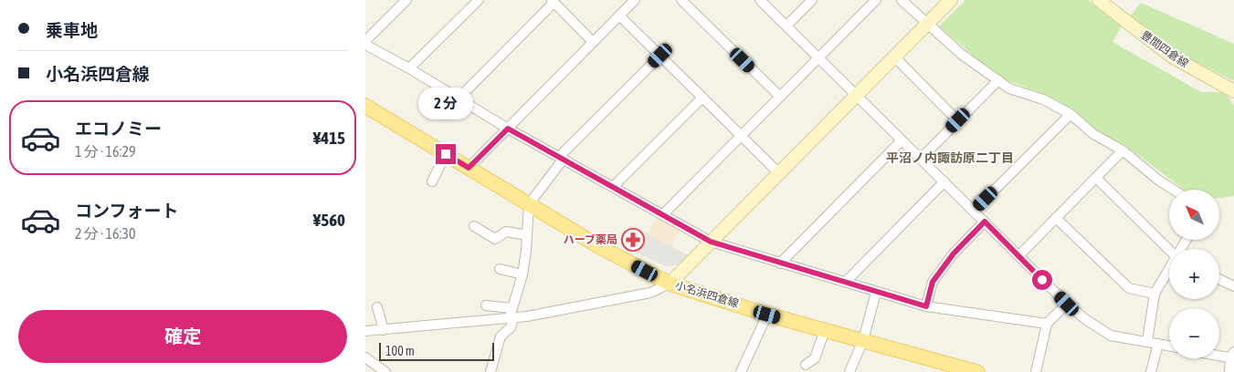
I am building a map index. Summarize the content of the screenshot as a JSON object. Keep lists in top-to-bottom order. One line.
{"streets":{"main road":["小名浜四倉線"],"street":["豊間四倉線"]},"districts":["平沼ノ内諏訪原二丁目"],"places":{"pharmacy":["ハーブ薬局"]},"scale_bar":"100 m","north":"top left","page":{"banner":["乗車地","小名浜四倉線"],"bubble":"2 分","list":[{"name":"エコノミー","note":"1 分 · 16:29","value":"¥415"},{"name":"コンフォート","note":"2 分 · 16:30","value":"¥560"}],"map_buttons":["+","−"],"buttons":"確定","scale":"100 m"}}
